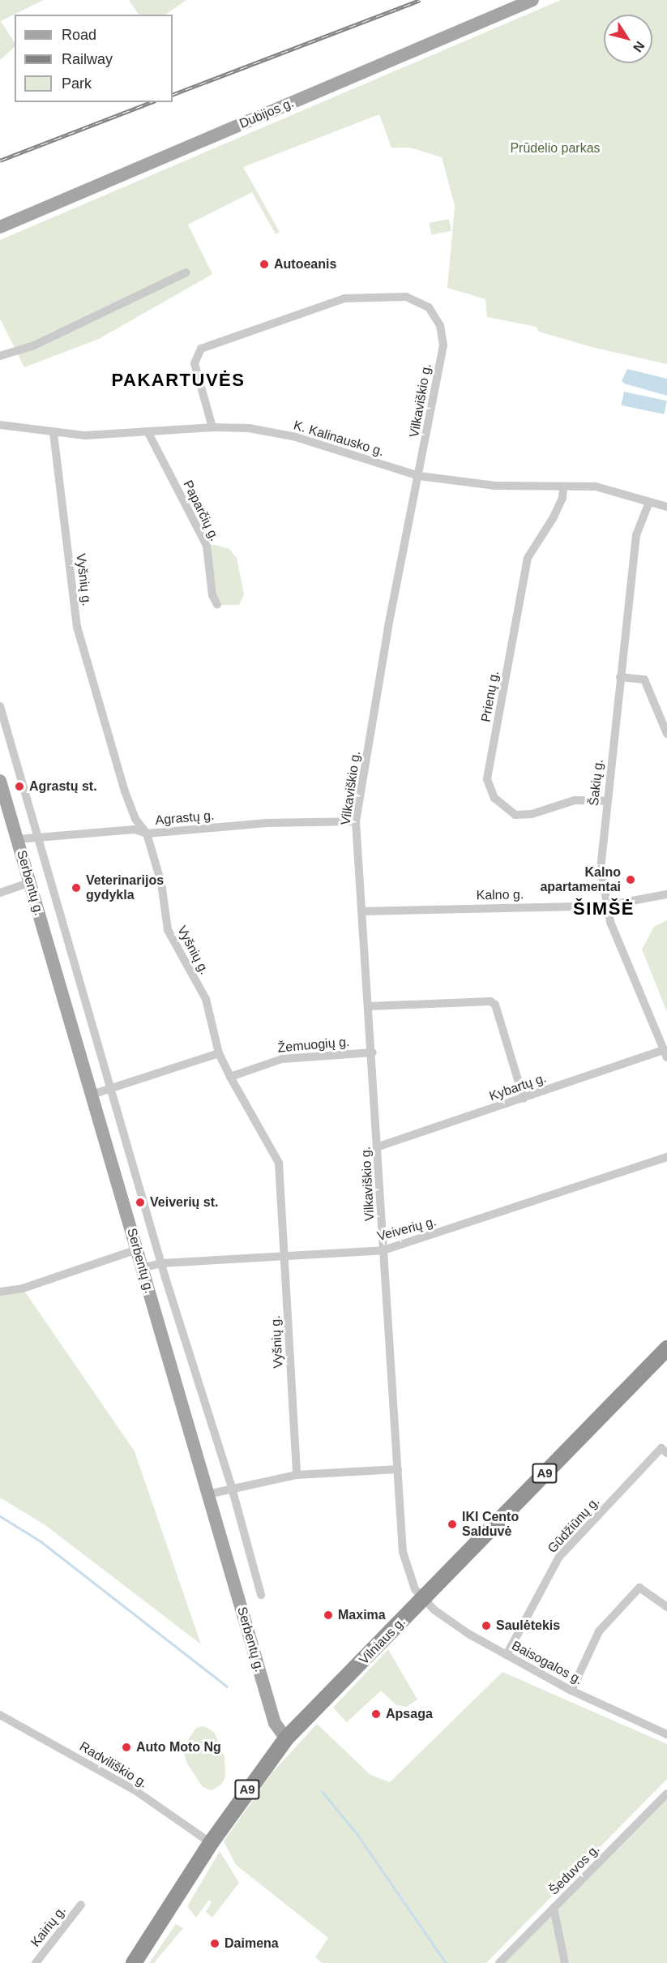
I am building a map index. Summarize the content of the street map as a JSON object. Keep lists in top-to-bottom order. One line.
{"streets":{"highway":["A9","Vilniaus g."],"main road":["Dubijos g.","Serbentų g."],"street":["Vilkaviškio g.","K. Kalinausko g.","Paparčių g.","Vyšnių g.","Prienų g.","Šakių g.","Agrastų g.","Kalno g.","Žemuogių g.","Kybartų g.","Veiverių g.","Gūdžiūnų g.","Baisogalos g.","Radviliškio g.","Šeduvos g.","Kairių g."]},"crossings":[["Vilkaviškio g.","K. Kalinausko g."],["Vilkaviškio g.","Agrastų g."],["Vilkaviškio g.","Kalno g."],["Vilkaviškio g.","Žemuogių g."],["Vilkaviškio g.","Kybartų g."],["Vilkaviškio g.","Veiverių g."],["Vilkaviškio g.","Vilniaus g."],["Vilkaviškio g.","Baisogalos g."],["K. Kalinausko g.","Paparčių g."],["K. Kalinausko g.","Vyšnių g."],["K. Kalinausko g.","Prienų g."],["K. Kalinausko g.","Šakių g."],["Vyšnių g.","Agrastų g."],["Vyšnių g.","Žemuogių g."],["Vyšnių g.","Veiverių g."],["Prienų g.","Šakių g."],["Šakių g.","Kalno g."],["Šakių g.","Kybartų g."],["Agrastų g.","Serbentų g."],["Serbentų g.","Veiverių g."],["Serbentų g.","Vilniaus g."],["Gūdžiūnų g.","Baisogalos g."],["Vilniaus g.","Baisogalos g."],["Vilniaus g.","Radviliškio g."]],"districts":["PAKARTUVĖS","ŠIMŠĖ"],"parks":["Prūdelio parkas"],"places":["Autoeanis","Agrastų st.","Kalno apartamentai","Veterinarijos gydykla","Veiverių st.","IKI Cento Salduvė","Maxima","Saulėtekis","Apsaga","Auto Moto Ng","Daimena"],"legend":["Road","Railway","Park"],"north":"bottom right"}
